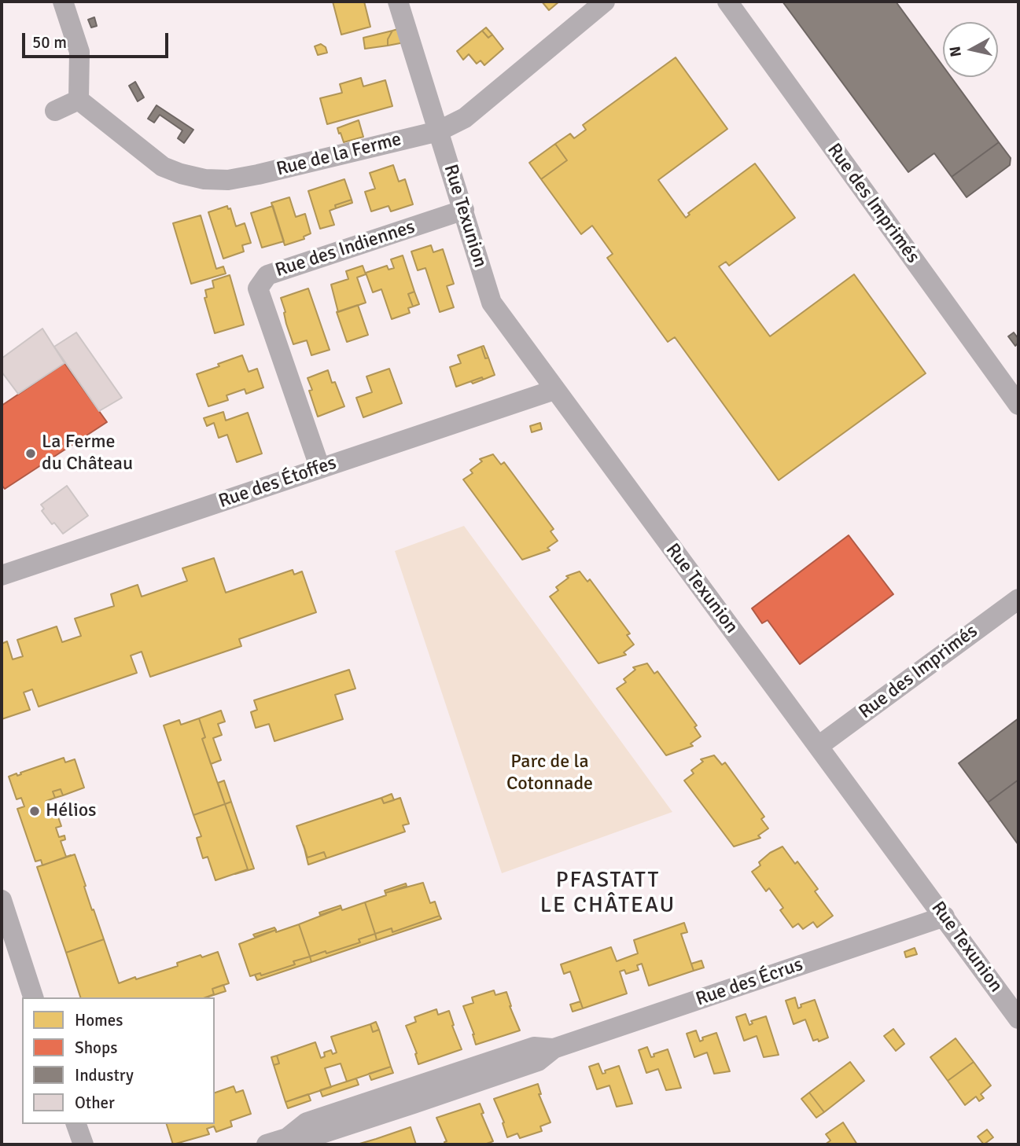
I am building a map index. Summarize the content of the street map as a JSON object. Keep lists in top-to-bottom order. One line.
{"streets":{"street":["Rue de la Ferme","Rue des Imprimés","Rue Texunion","Rue des Indiennes","Rue des Étoffes","Rue des Écrus"]},"crossings":[["Rue de la Ferme","Rue Texunion"],["Rue des Imprimés","Rue Texunion"],["Rue Texunion","Rue des Indiennes"],["Rue Texunion","Rue des Étoffes"],["Rue Texunion","Rue des Écrus"],["Rue des Indiennes","Rue des Étoffes"]],"districts":["PFASTATT LE CHÂTEAU"],"parks":["Parc de la Cotonnade"],"places":["La Ferme du Château","Hélios"],"legend":["Homes","Shops","Industry","Other"],"scale_bar":"50 m","north":"left"}
